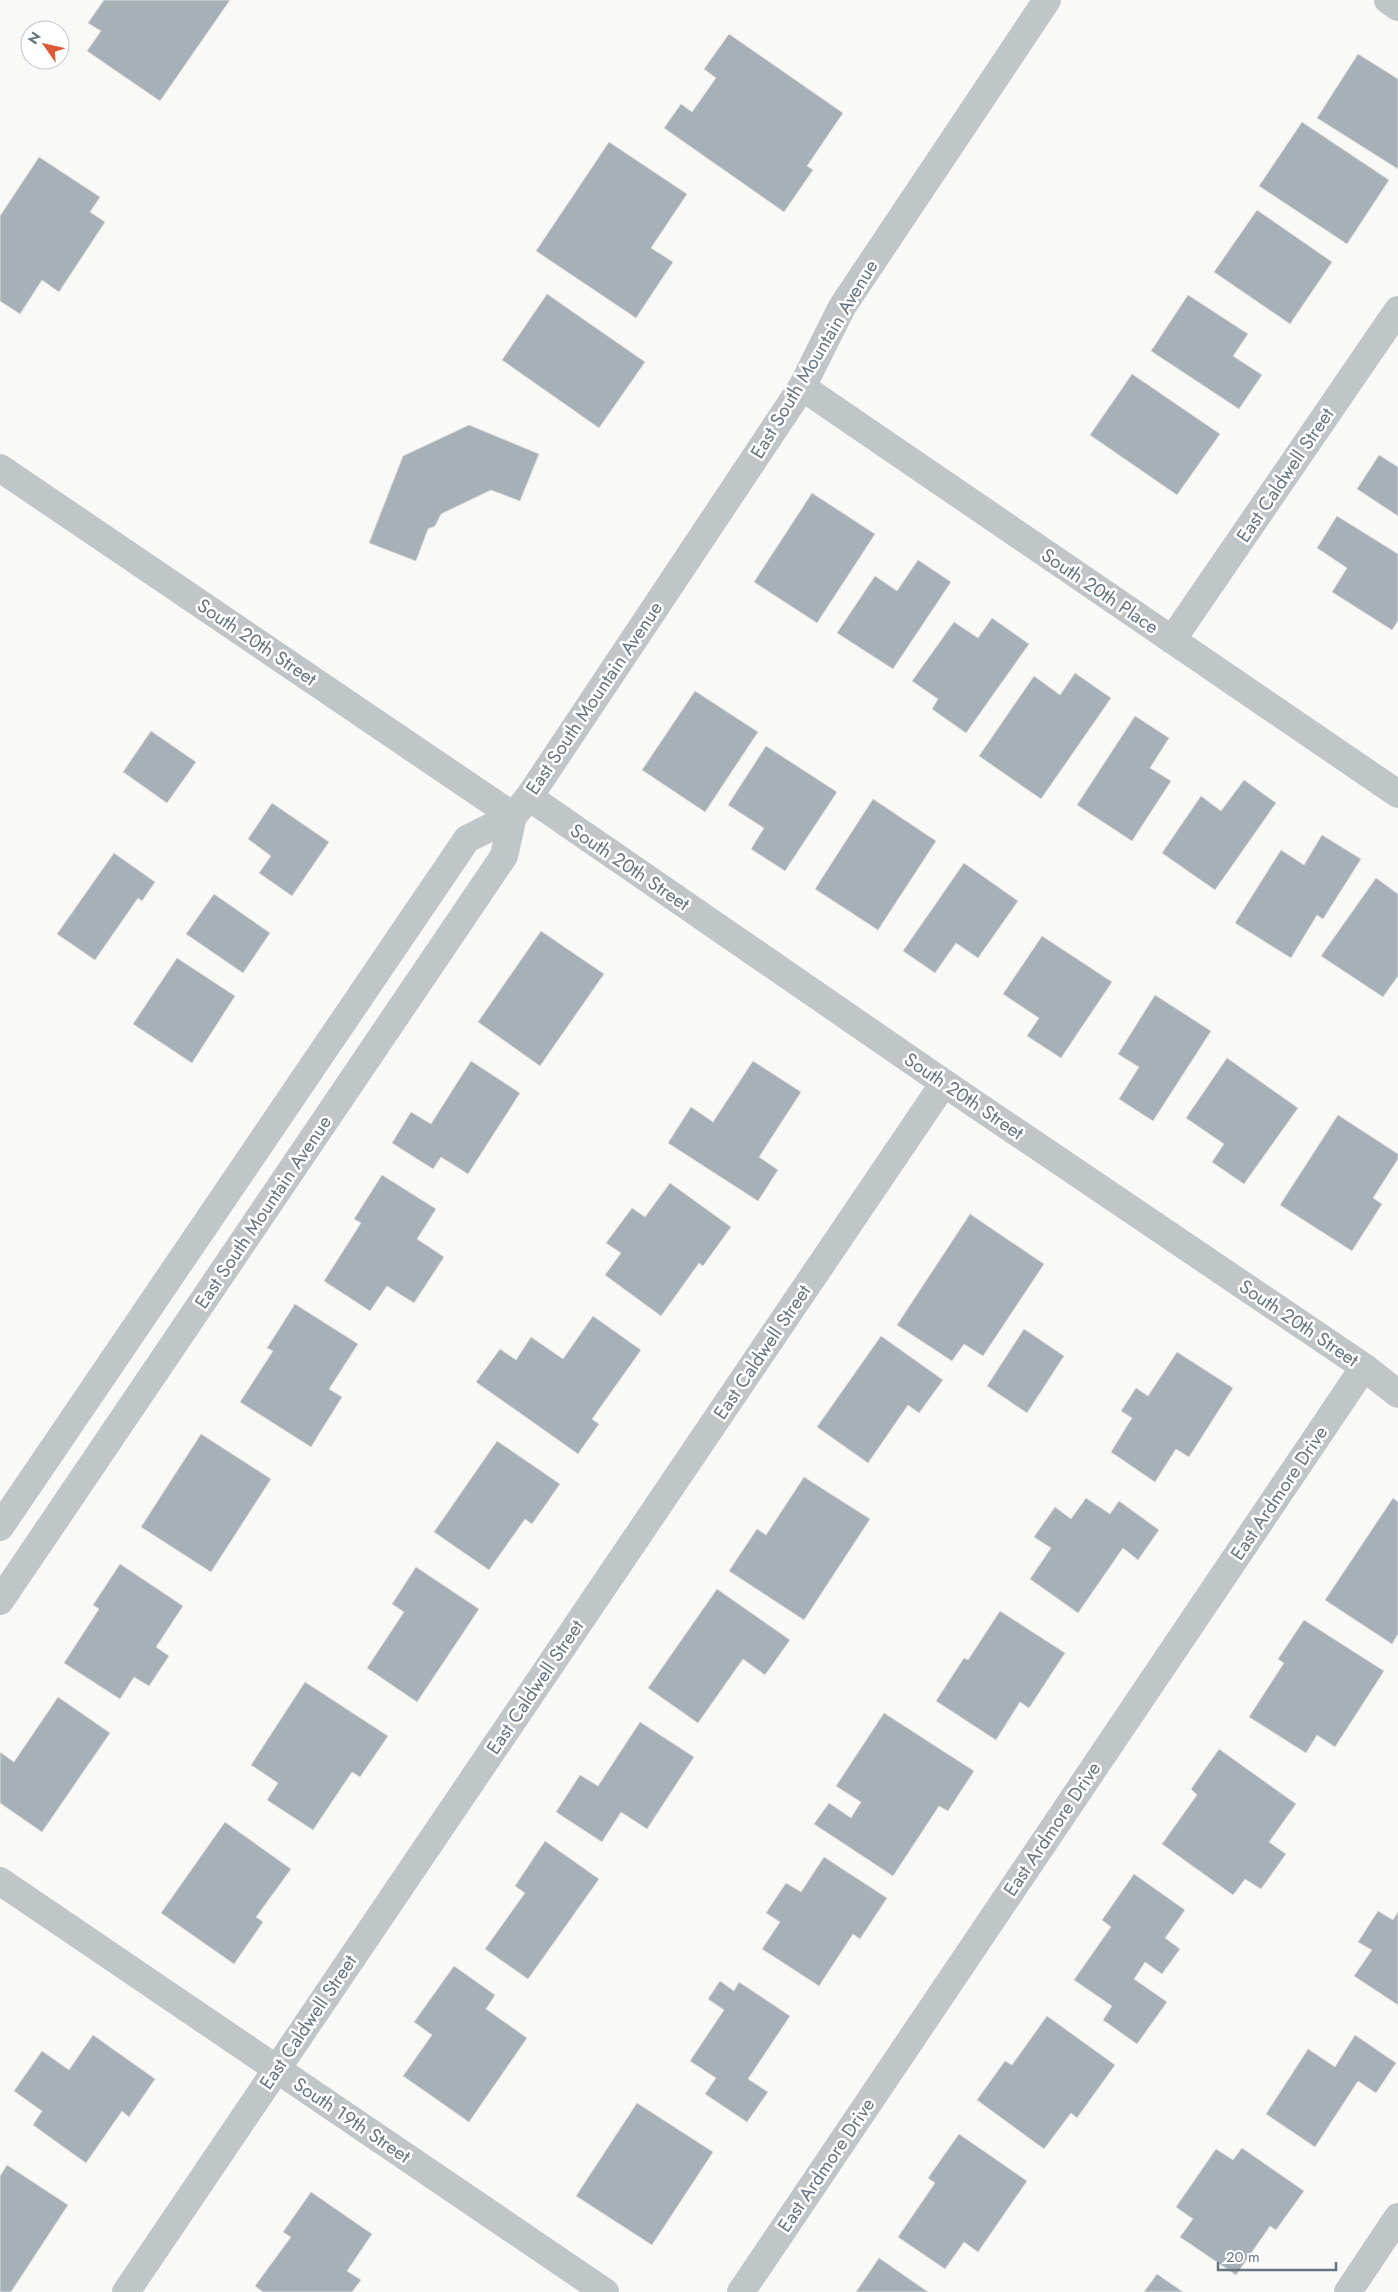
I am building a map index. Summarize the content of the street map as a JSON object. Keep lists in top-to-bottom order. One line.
{"streets":{"street":["East South Mountain Avenue","East Caldwell Street","South 20th Place","South 20th Street","East Ardmore Drive","South 19th Street"]},"crossings":[["East South Mountain Avenue","South 20th Place"],["East South Mountain Avenue","South 20th Street"],["East Caldwell Street","South 20th Place"],["East Caldwell Street","South 20th Street"],["East Caldwell Street","South 19th Street"],["South 20th Street","East Ardmore Drive"]],"scale_bar":"20 m","north":"top left"}
